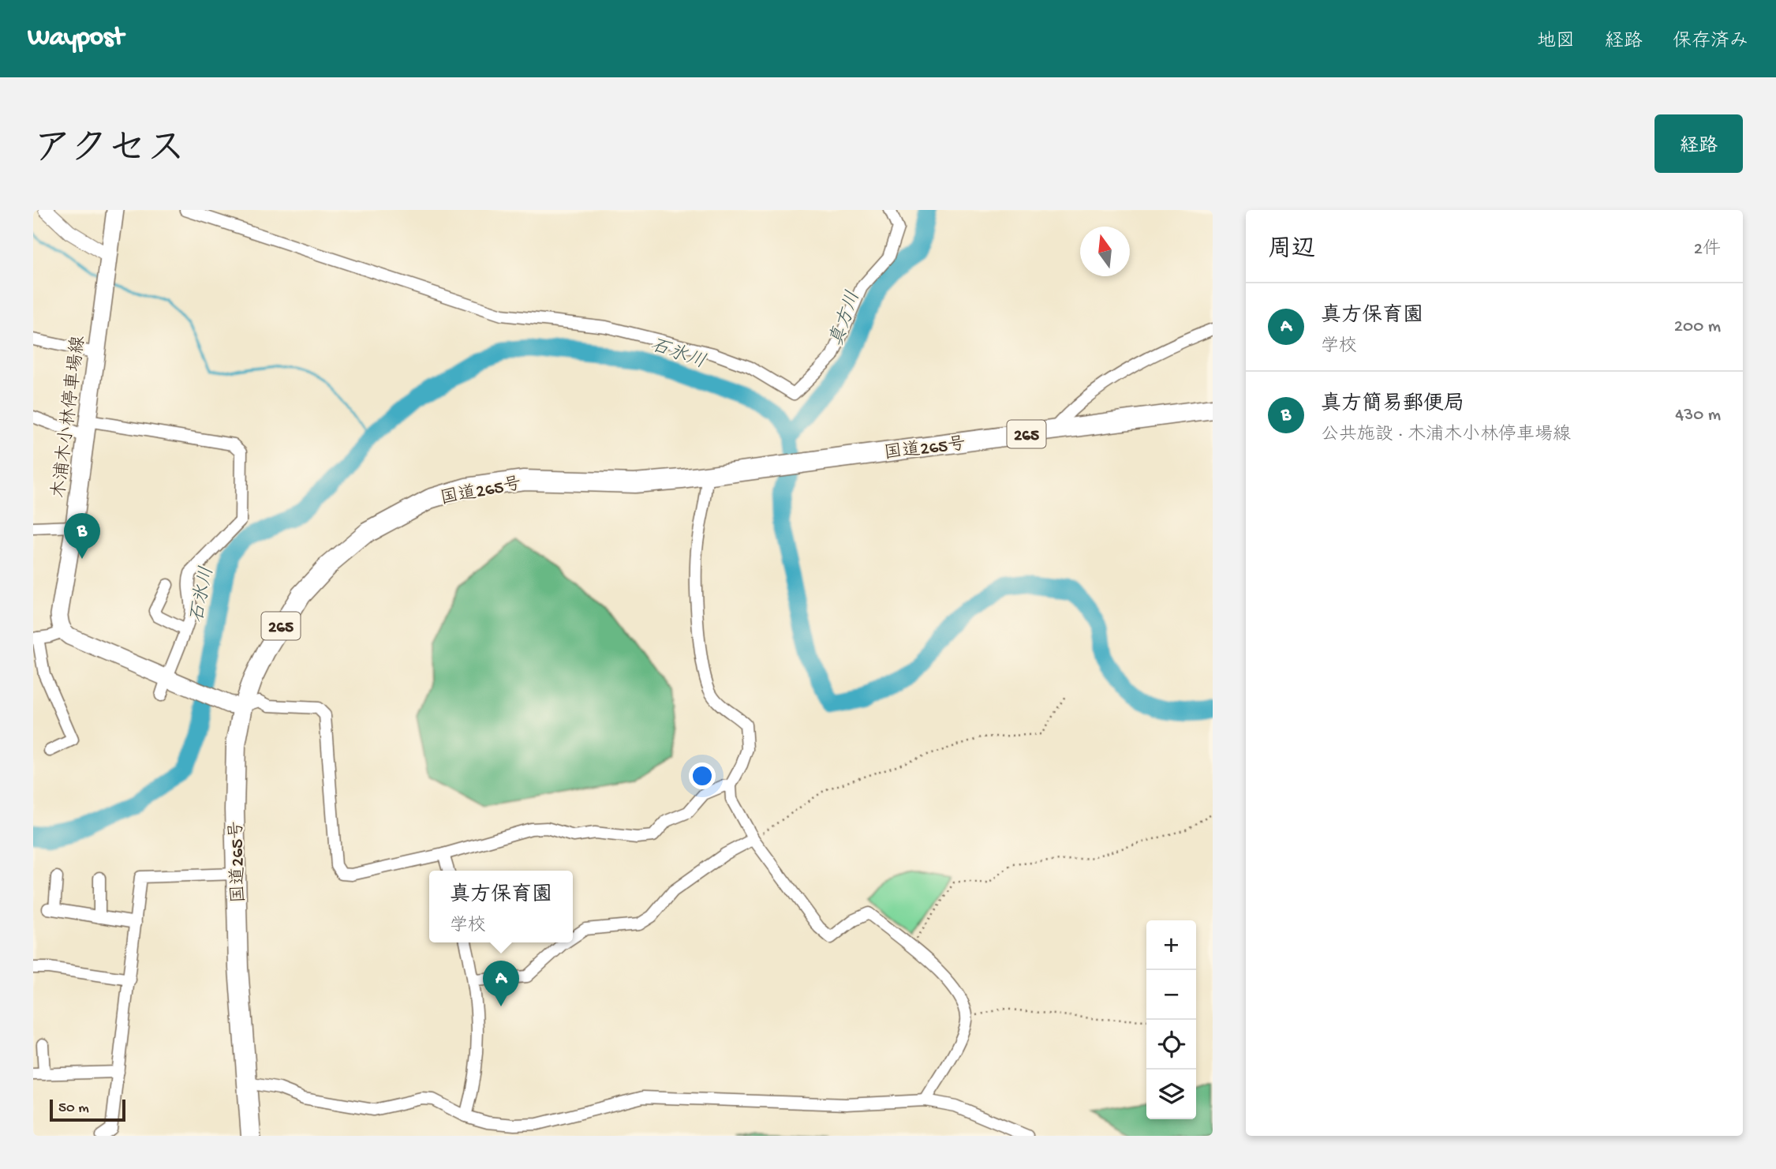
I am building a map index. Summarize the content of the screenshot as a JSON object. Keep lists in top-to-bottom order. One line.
{"streets":{"highway":["265","国道265号"],"main road":["木浦木小林停車場線"]},"water":["真方川","石氷川"],"scale_bar":"50 m","north":"top","page":{"header":"Waypost","nav":["地図","経路","保存済み"],"title":"アクセス","buttons":"経路","heading":["周辺","2件"],"list":[{"mark":"A","name":"真方保育園","note":"学校","value":"200 m"},{"mark":"B","name":"真方簡易郵便局","note":"公共施設 · 木浦木小林停車場線","value":"430 m"}],"pins":["B","A"],"popup":["真方保育園","学校"],"map_buttons":["+","−"],"scale":"50 m"}}
